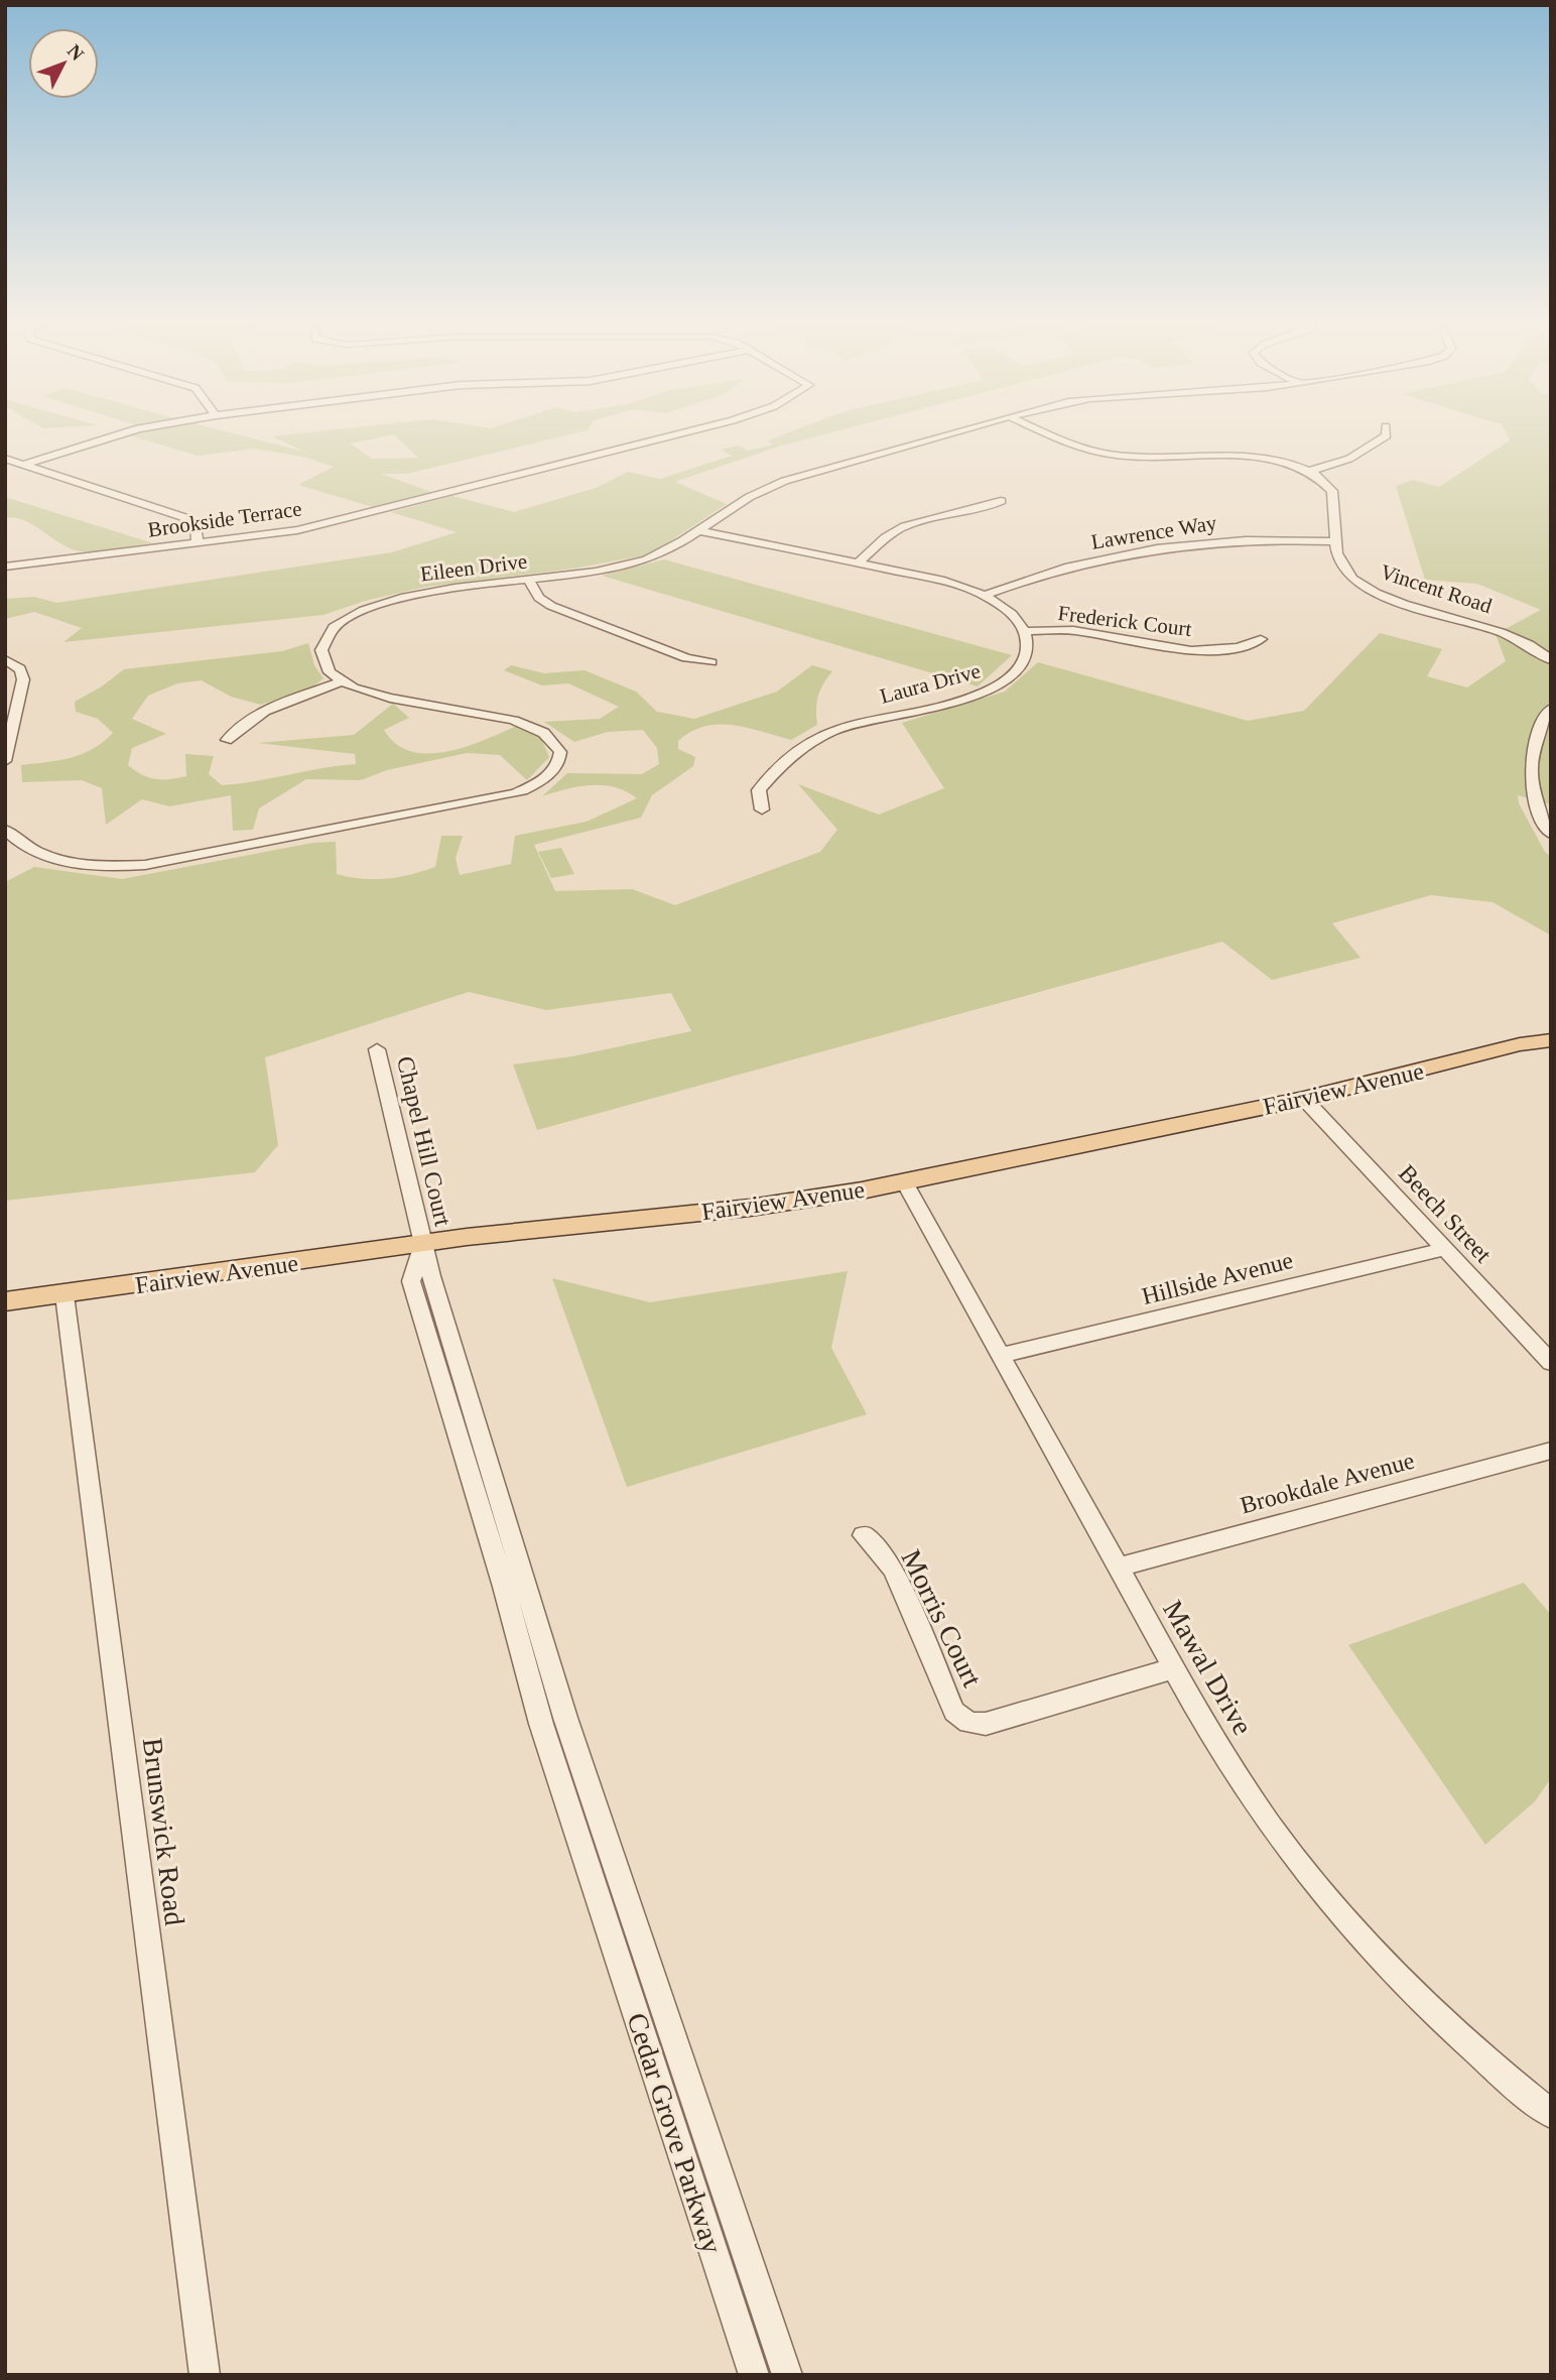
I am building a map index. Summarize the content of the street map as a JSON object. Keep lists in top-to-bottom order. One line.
{"streets":{"main road":["Fairview Avenue"],"street":["Brookside Terrace","Lawrence Way","Eileen Drive","Vincent Road","Frederick Court","Laura Drive","Chapel Hill Court","Beech Street","Hillside Avenue","Brookdale Avenue","Morris Court","Mawal Drive","Brunswick Road","Cedar Grove Parkway"]},"crossings":[["Lawrence Way","Vincent Road"],["Frederick Court","Laura Drive"],["Fairview Avenue","Chapel Hill Court"],["Fairview Avenue","Beech Street"],["Fairview Avenue","Mawal Drive"],["Fairview Avenue","Brunswick Road"],["Fairview Avenue","Cedar Grove Parkway"],["Chapel Hill Court","Cedar Grove Parkway"],["Beech Street","Hillside Avenue"],["Hillside Avenue","Mawal Drive"],["Brookdale Avenue","Mawal Drive"],["Morris Court","Mawal Drive"]],"north":"top right"}
